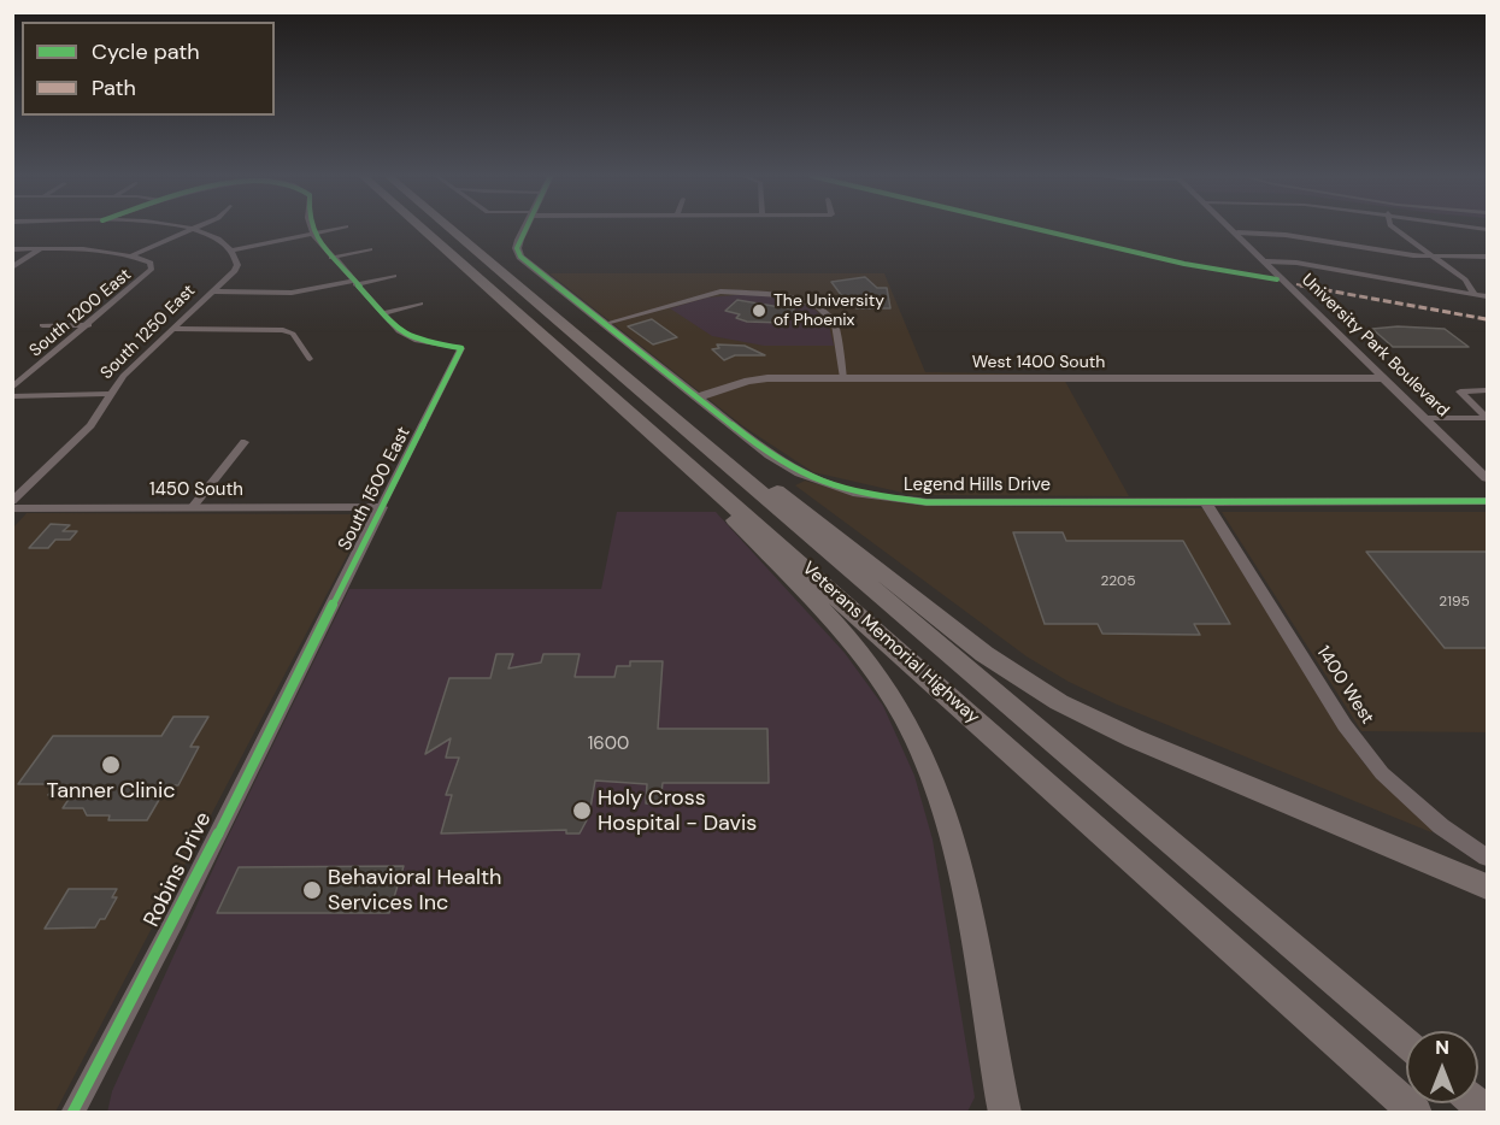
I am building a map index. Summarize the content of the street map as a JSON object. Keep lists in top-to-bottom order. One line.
{"streets":{"highway":["Veterans Memorial Highway"],"street":["South 1200 East","South 1250 East","University Park Boulevard","West 1400 South","Legend Hills Drive","South 1500 East","1450 South","1400 West","Robins Drive"]},"crossings":[["University Park Boulevard","West 1400 South"],["West 1400 South","Legend Hills Drive"],["Legend Hills Drive","1400 West"],["South 1500 East","1450 South"],["South 1500 East","Robins Drive"]],"places":["The University of Phoenix","Tanner Clinic","Holy Cross Hospital - Davis","Behavioral Health Services Inc"],"house_numbers":["2205","2195","1600"],"legend":["Cycle path","Path"],"north":"top"}
